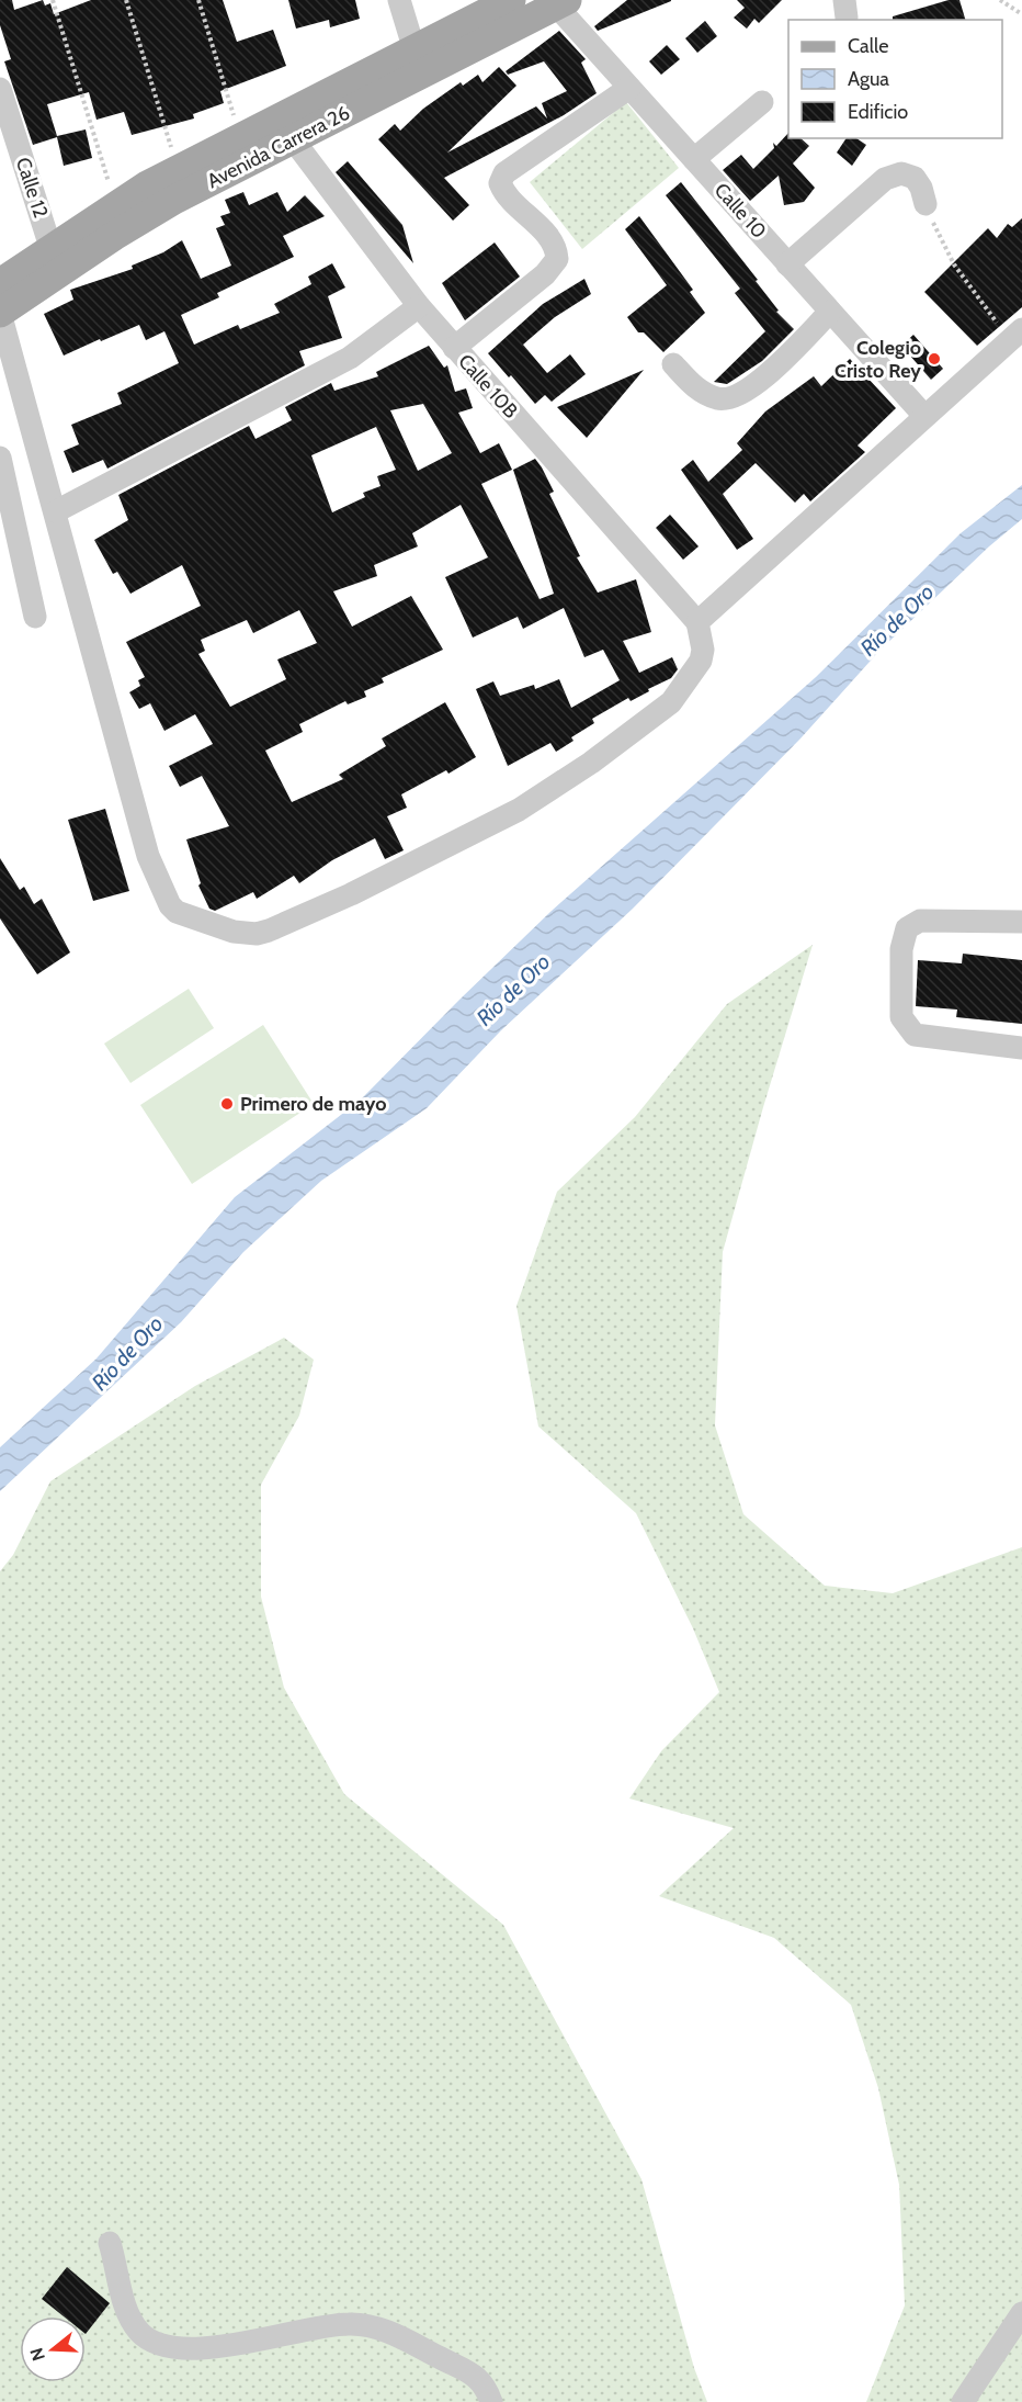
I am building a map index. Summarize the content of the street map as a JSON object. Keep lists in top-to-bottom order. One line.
{"streets":{"main road":["Avenida Carrera 26"],"street":["Calle 12","Calle 10","Calle 10B"]},"crossings":[["Avenida Carrera 26","Calle 12"],["Avenida Carrera 26","Calle 10"],["Avenida Carrera 26","Calle 10B"]],"water":["Río de Oro"],"places":["Colegio Cristo Rey","Primero de mayo"],"legend":["Calle","Agua","Edificio"],"north":"left"}
